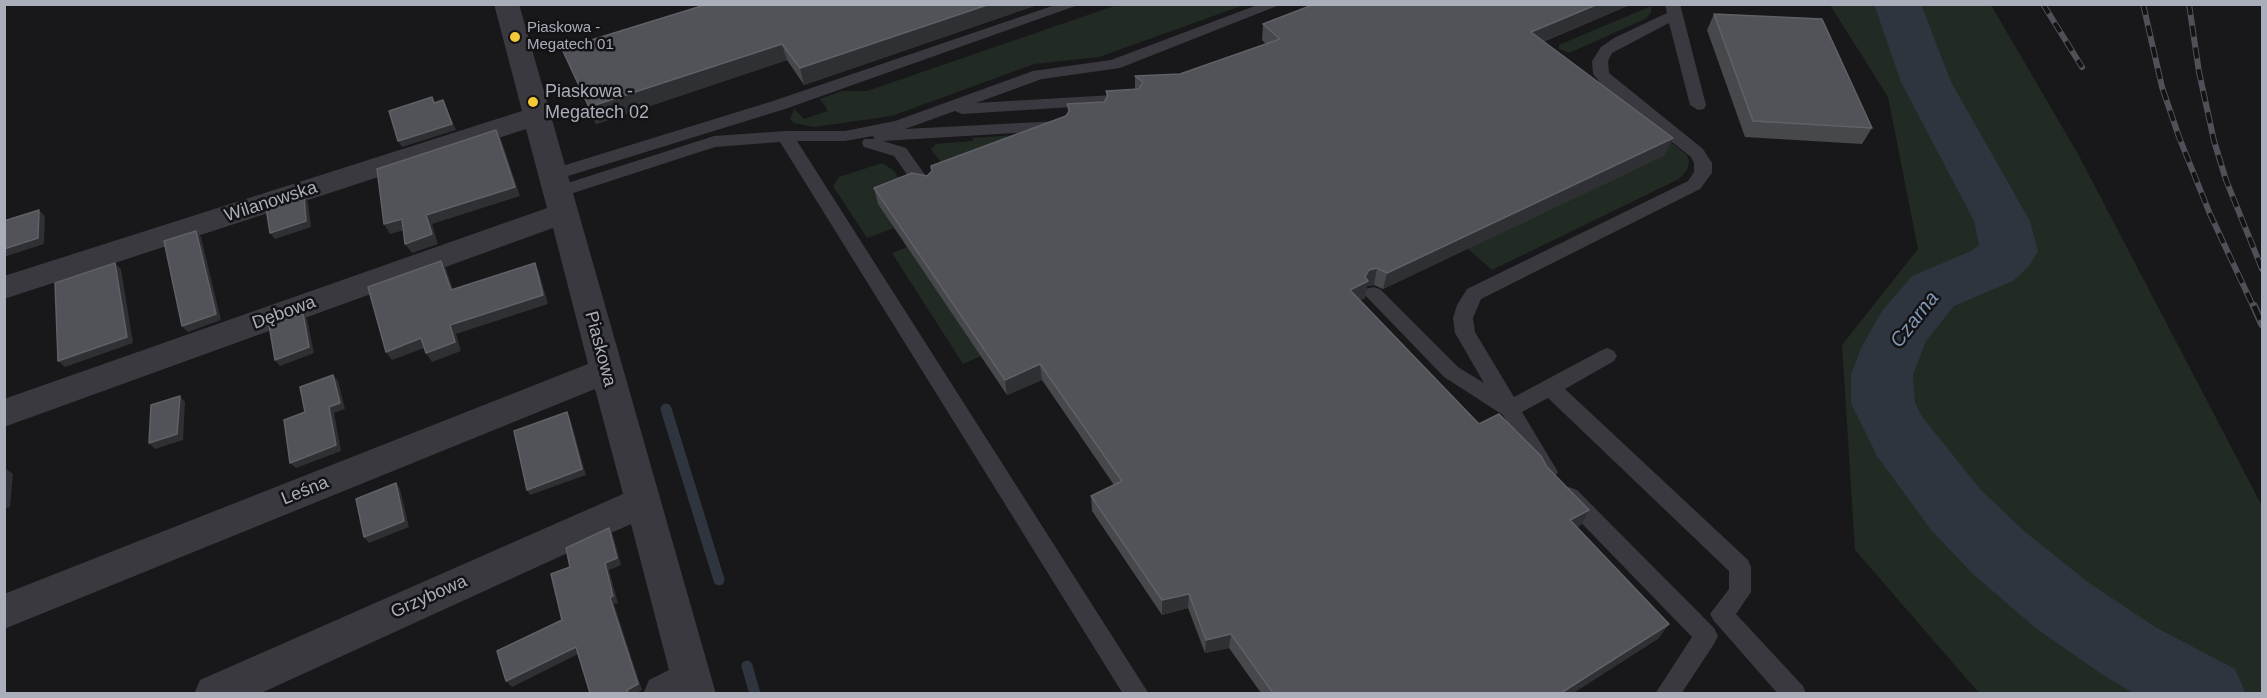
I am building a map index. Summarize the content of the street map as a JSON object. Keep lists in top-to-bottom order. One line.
{"streets":{"street":["Wilanowska","Dębowa","Piaskowa","Leśna","Grzybowa"]},"crossings":[["Wilanowska","Piaskowa"],["Dębowa","Piaskowa"],["Piaskowa","Leśna"],["Piaskowa","Grzybowa"]],"water":["Czarna"],"places":["Piaskowa - Megatech 01","Piaskowa - Megatech 02"]}
